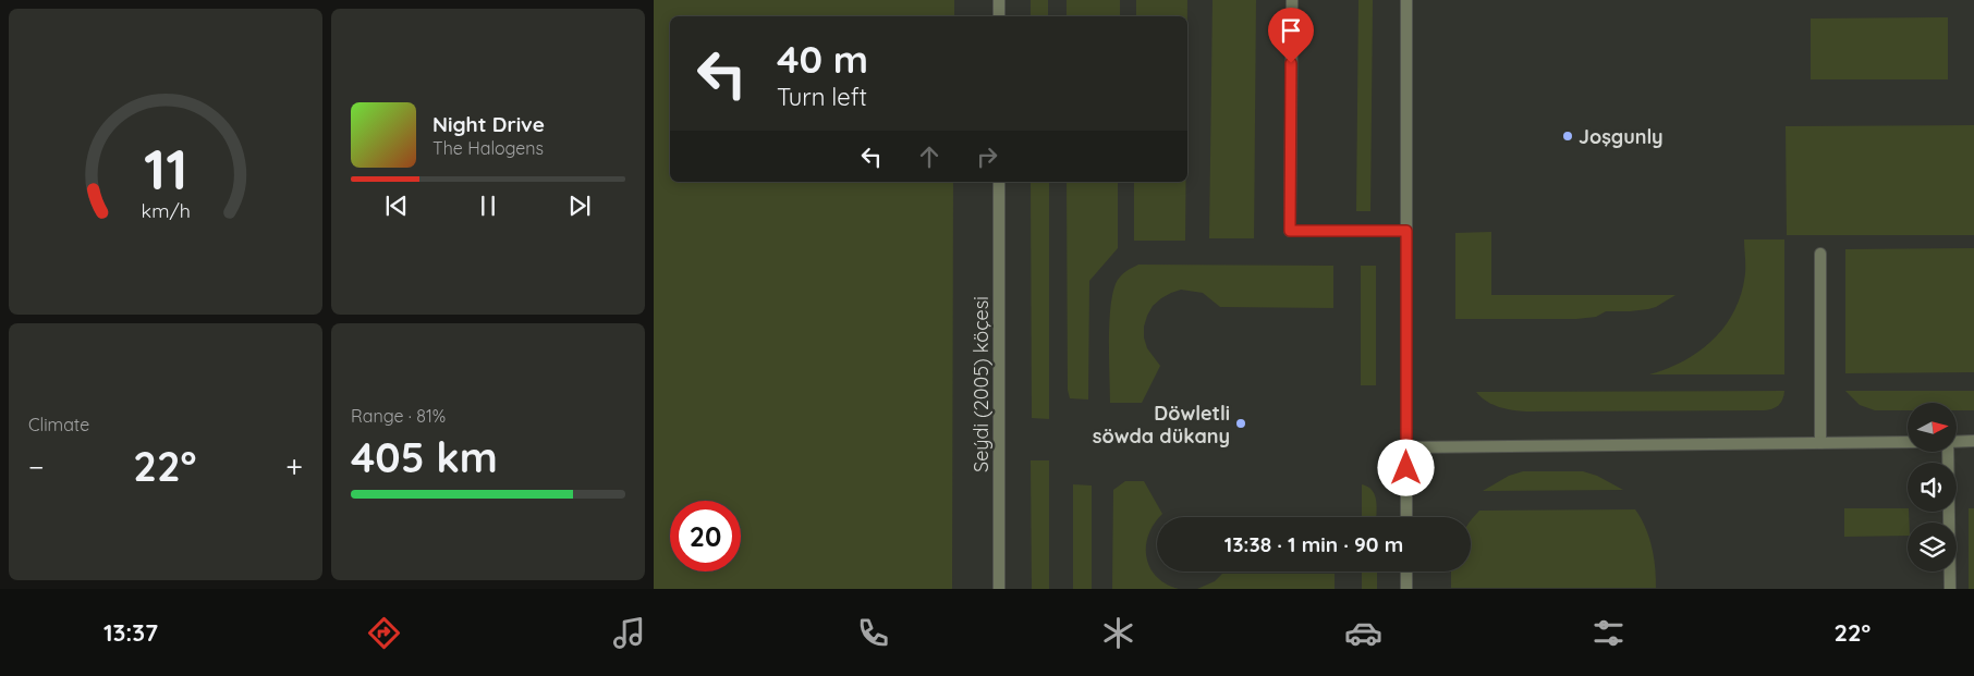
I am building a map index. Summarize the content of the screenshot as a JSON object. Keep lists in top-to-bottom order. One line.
{"streets":{"street":["Seýdi (2005) köçesi"]},"places":["Joşgunly","Döwletli söwda dükany"],"north":"right","page":{"turn":["40 m","Turn left"],"song":["Night Drive","The Halogens"],"tile":["Climate",["Range · 81%","405 km"]],"heat":["−","22°","+"],"limit":"20","trip":"13:38 · 1 min · 90 m","tabs":["13:37","22°"],"gauge":["11","km/h"]}}
